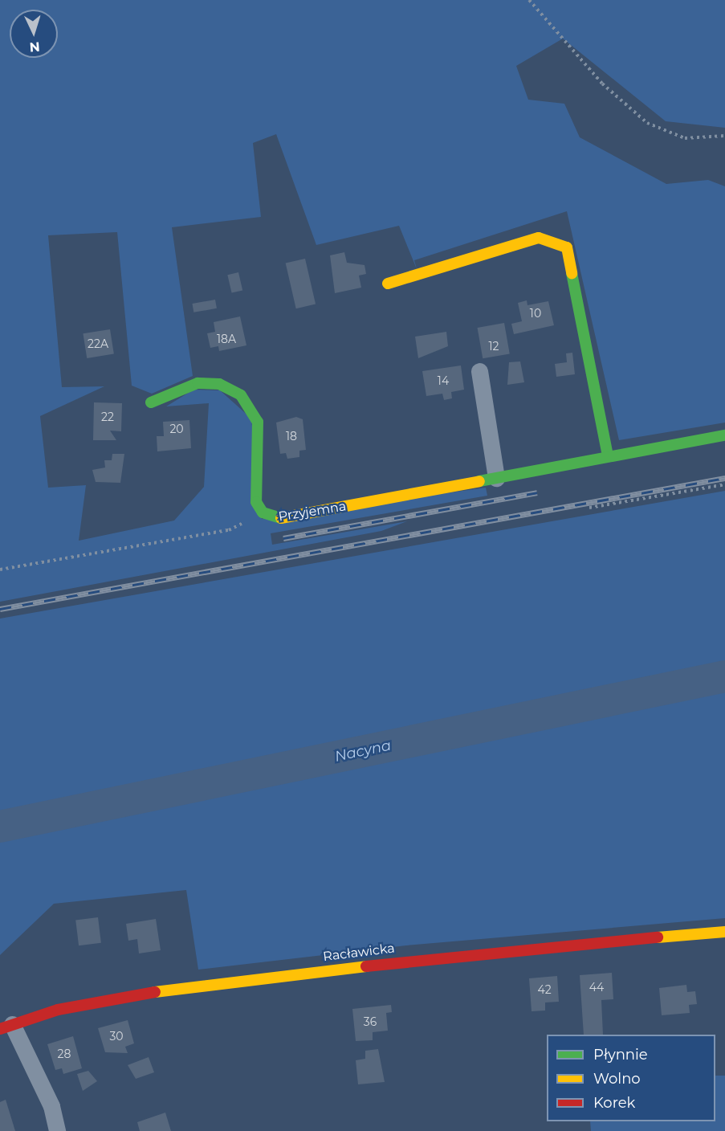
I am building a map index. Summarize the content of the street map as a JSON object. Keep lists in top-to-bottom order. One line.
{"streets":{"street":["Przyjemna","Racławicka"]},"water":["Nacyna"],"house_numbers":["10","18A","22A","12","14","22","20","18","44","42","36","30","28"],"legend":["Płynnie","Wolno","Korek"],"north":"bottom"}
